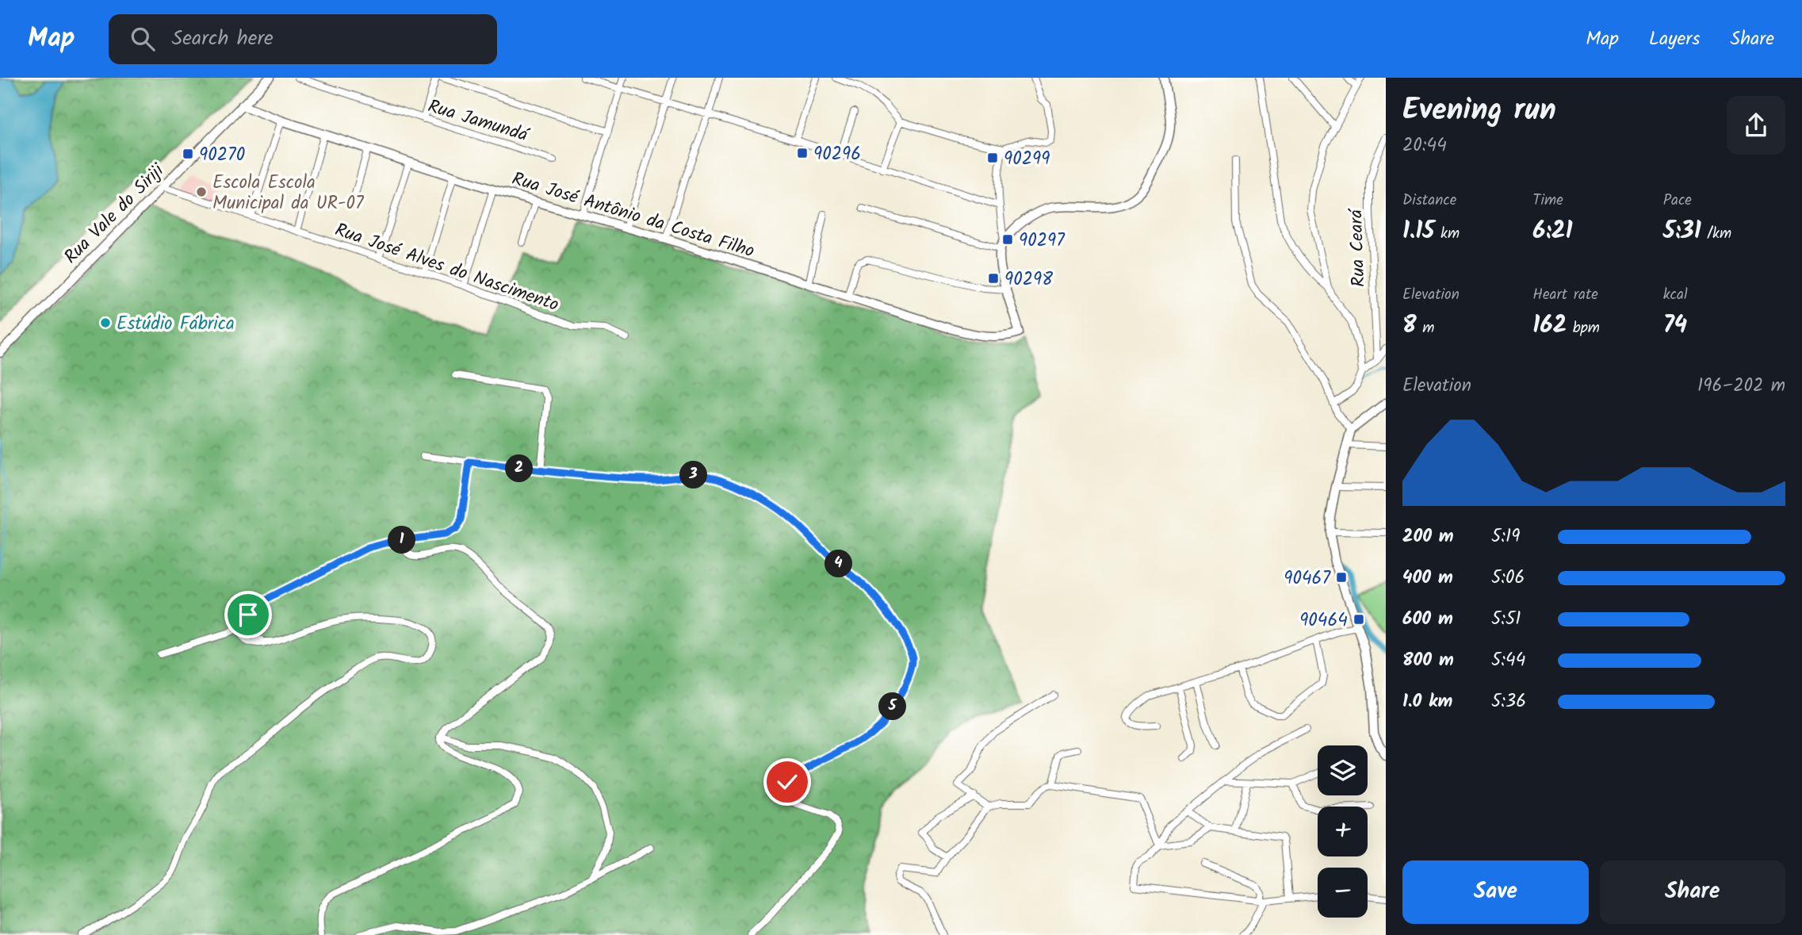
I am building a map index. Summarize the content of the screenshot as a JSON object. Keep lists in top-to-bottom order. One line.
{"streets":{"street":["Rua Jamundá","Rua Vale do Siriji","Rua José Antônio da Costa Filho","Rua Ceará","Rua José Alves do Nascimento"]},"crossings":[["Rua Vale do Siriji","Rua José Antônio da Costa Filho"],["Rua Vale do Siriji","Rua José Alves do Nascimento"]],"places":{"transit":["90296","90270","90299","90297","90298","90467","90464"],"other":["Escola Escola Municipal da UR-07","Estúdio Fábrica"]},"page":{"header":"Map","search":"Search here","nav":["Map","Layers","Share"],"heading":["Evening run","20:44"],"stats":[["Distance","1.15 km"],["Time","6:21"],["Pace","5:31 /km"],["Elevation","8 m"],["Heart rate","162 bpm"],["kcal","74"]],"chart":["Elevation","196–202 m"],"pins":["2","3","1","4","5"],"list":[{"name":"200 m","note":"5:19"},{"name":"400 m","note":"5:06"},{"name":"600 m","note":"5:51"},{"name":"800 m","note":"5:44"},{"name":"1.0 km","note":"5:36"}],"map_buttons":["+","−"],"buttons":["Save","Share"]}}
